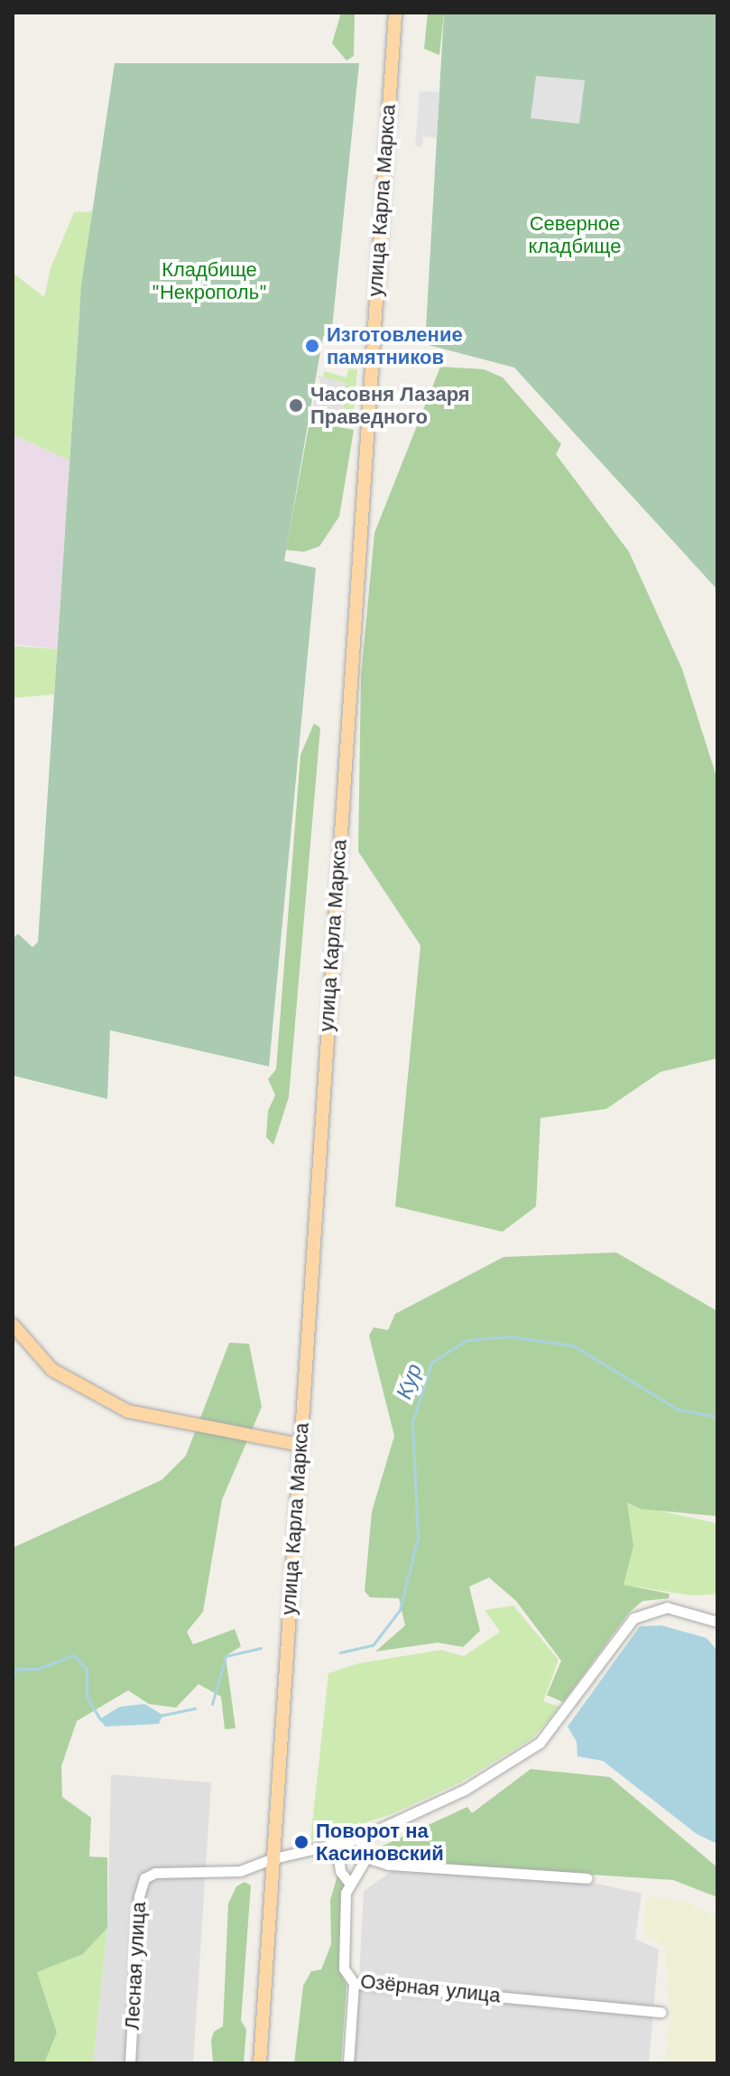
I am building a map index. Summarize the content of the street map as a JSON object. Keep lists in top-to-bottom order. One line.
{"streets":{"main road":["улица Карла Маркса"],"street":["Лесная улица","Озёрная улица"]},"crossings":[["улица Карла Маркса","Лесная улица"]],"water":["Кур"],"parks":["Северное кладбище","Кладбище \"Некрополь\""],"places":["Изготовление памятников","Часовня Лазаря Праведного","Поворот на Касиновский"]}
